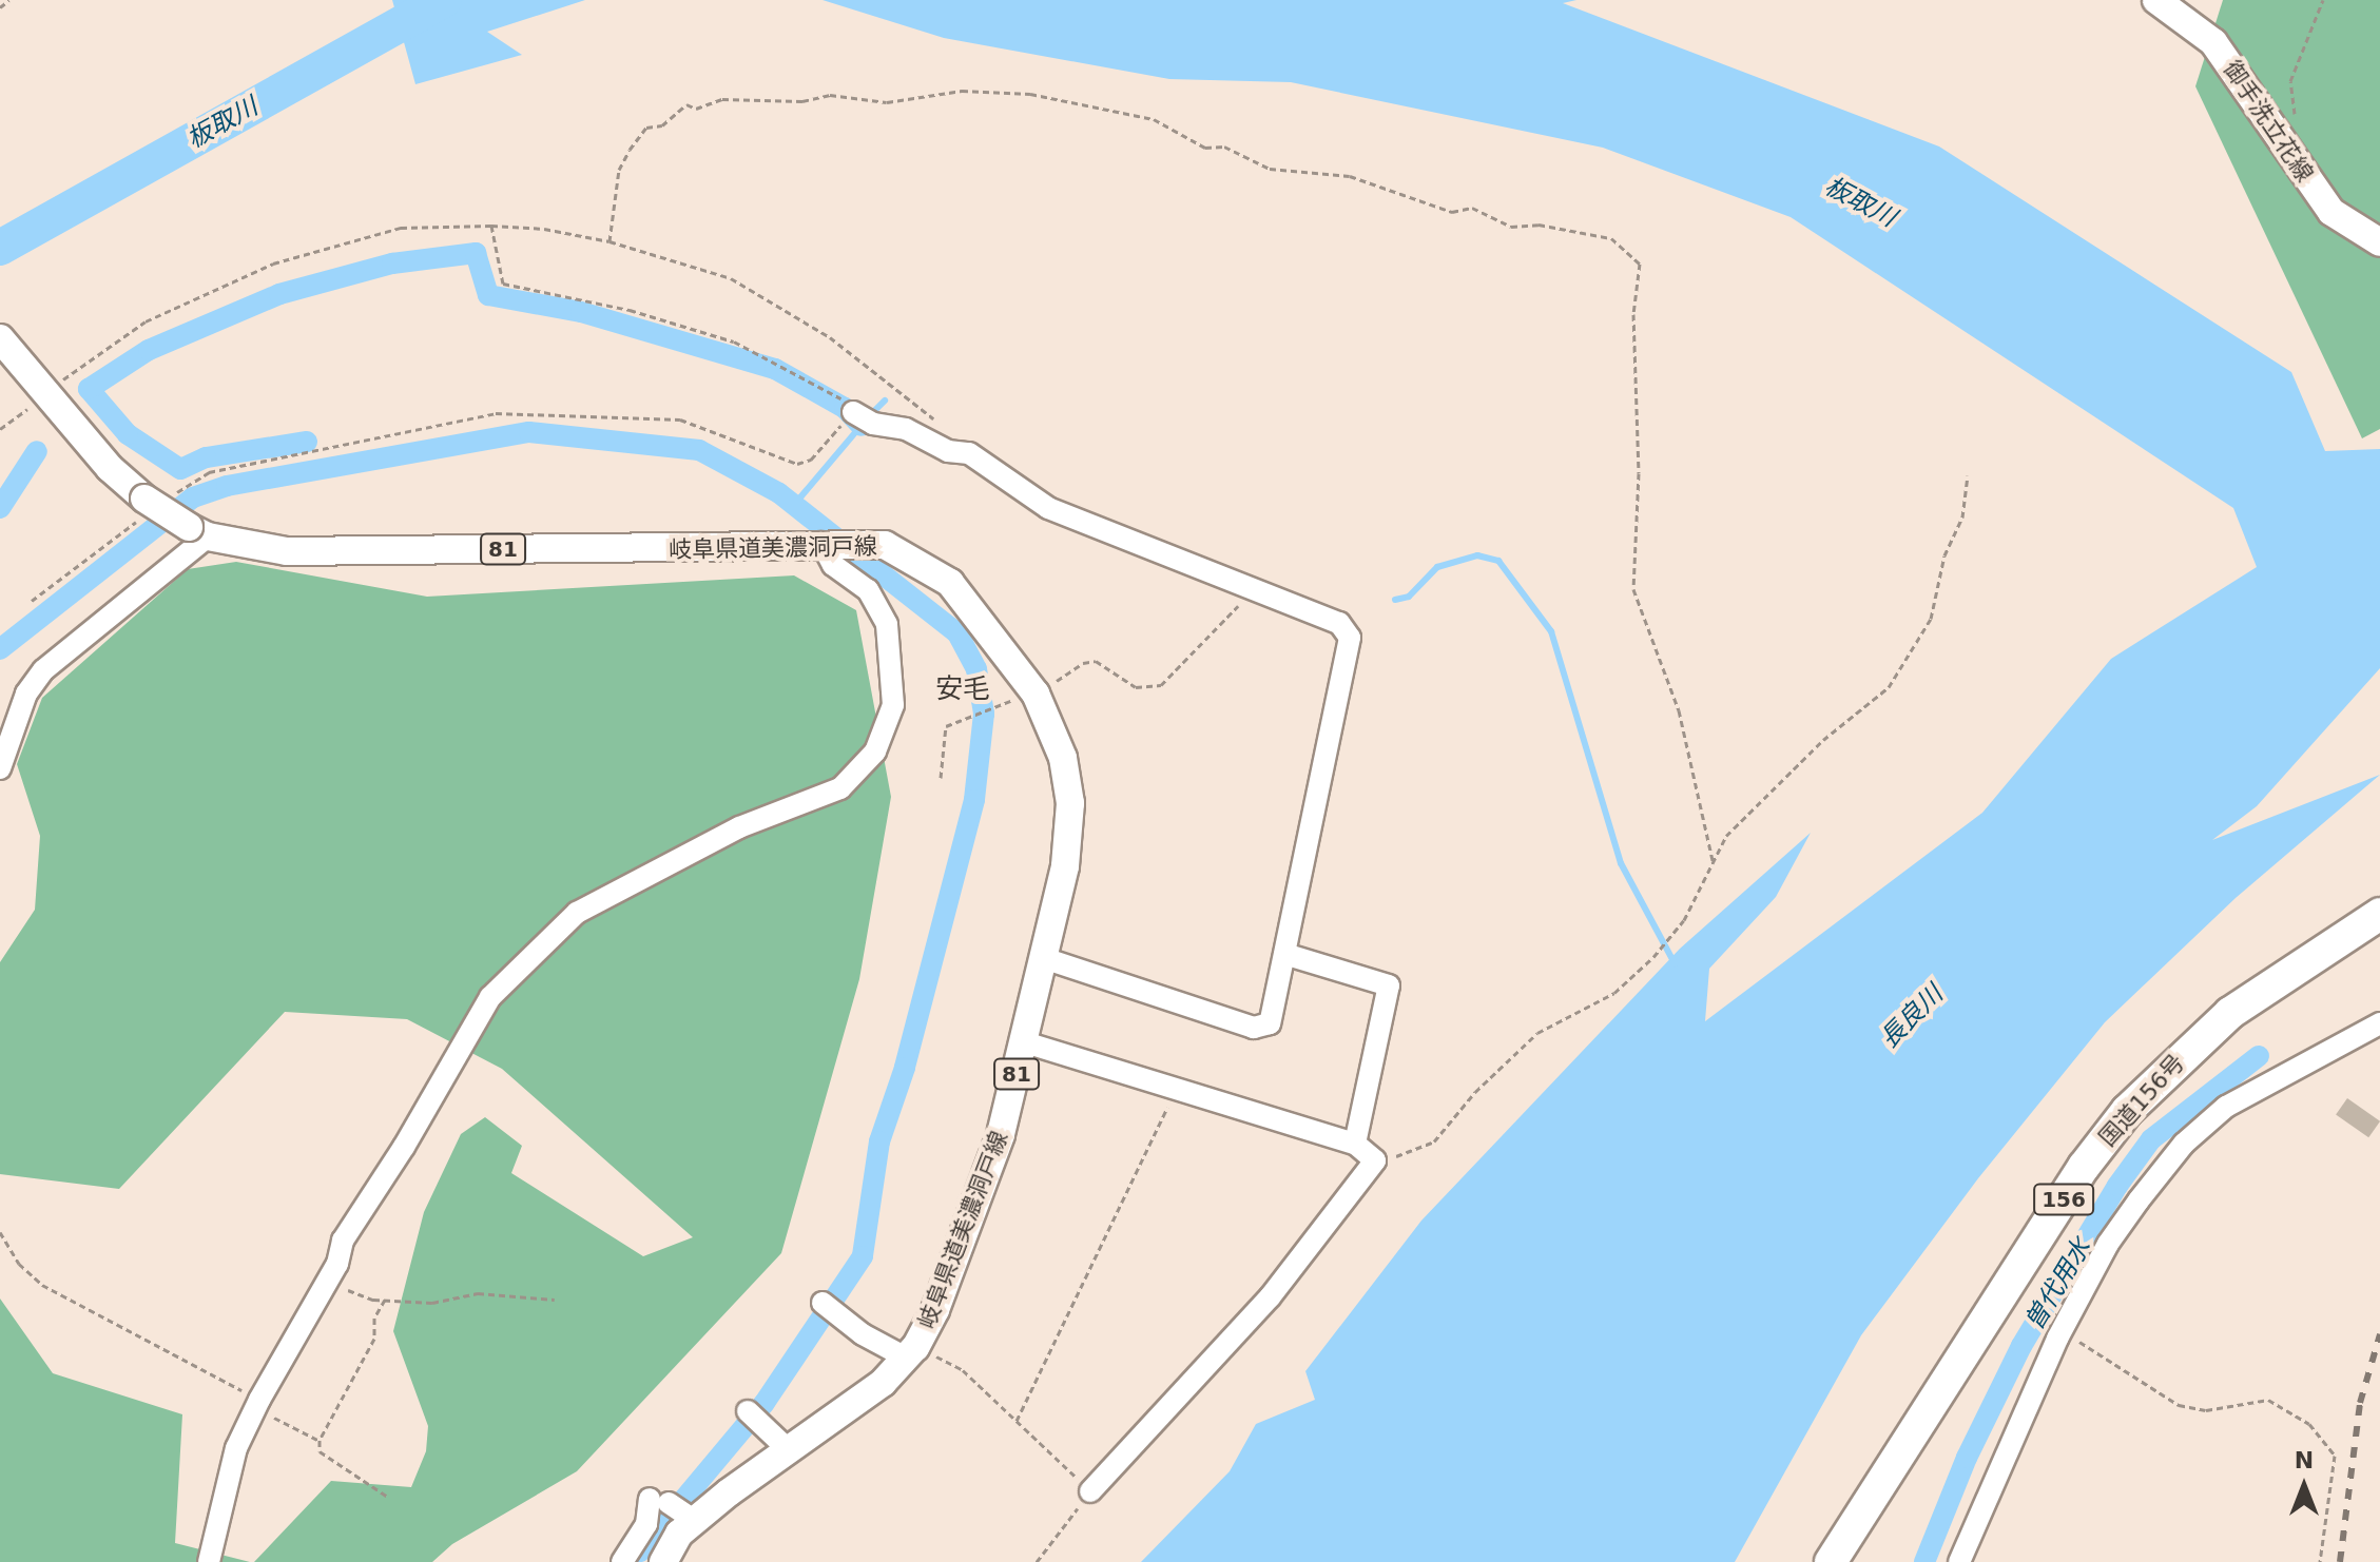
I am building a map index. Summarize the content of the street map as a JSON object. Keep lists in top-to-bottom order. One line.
{"streets":{"highway":["国道156号","156"],"main road":["御手洗立花線","岐阜県道美濃洞戸線","81"]},"crossings":[["岐阜県道美濃洞戸線","81"]],"districts":["安毛"],"water":["板取川","長良川","曽代用水"],"north":"top"}
